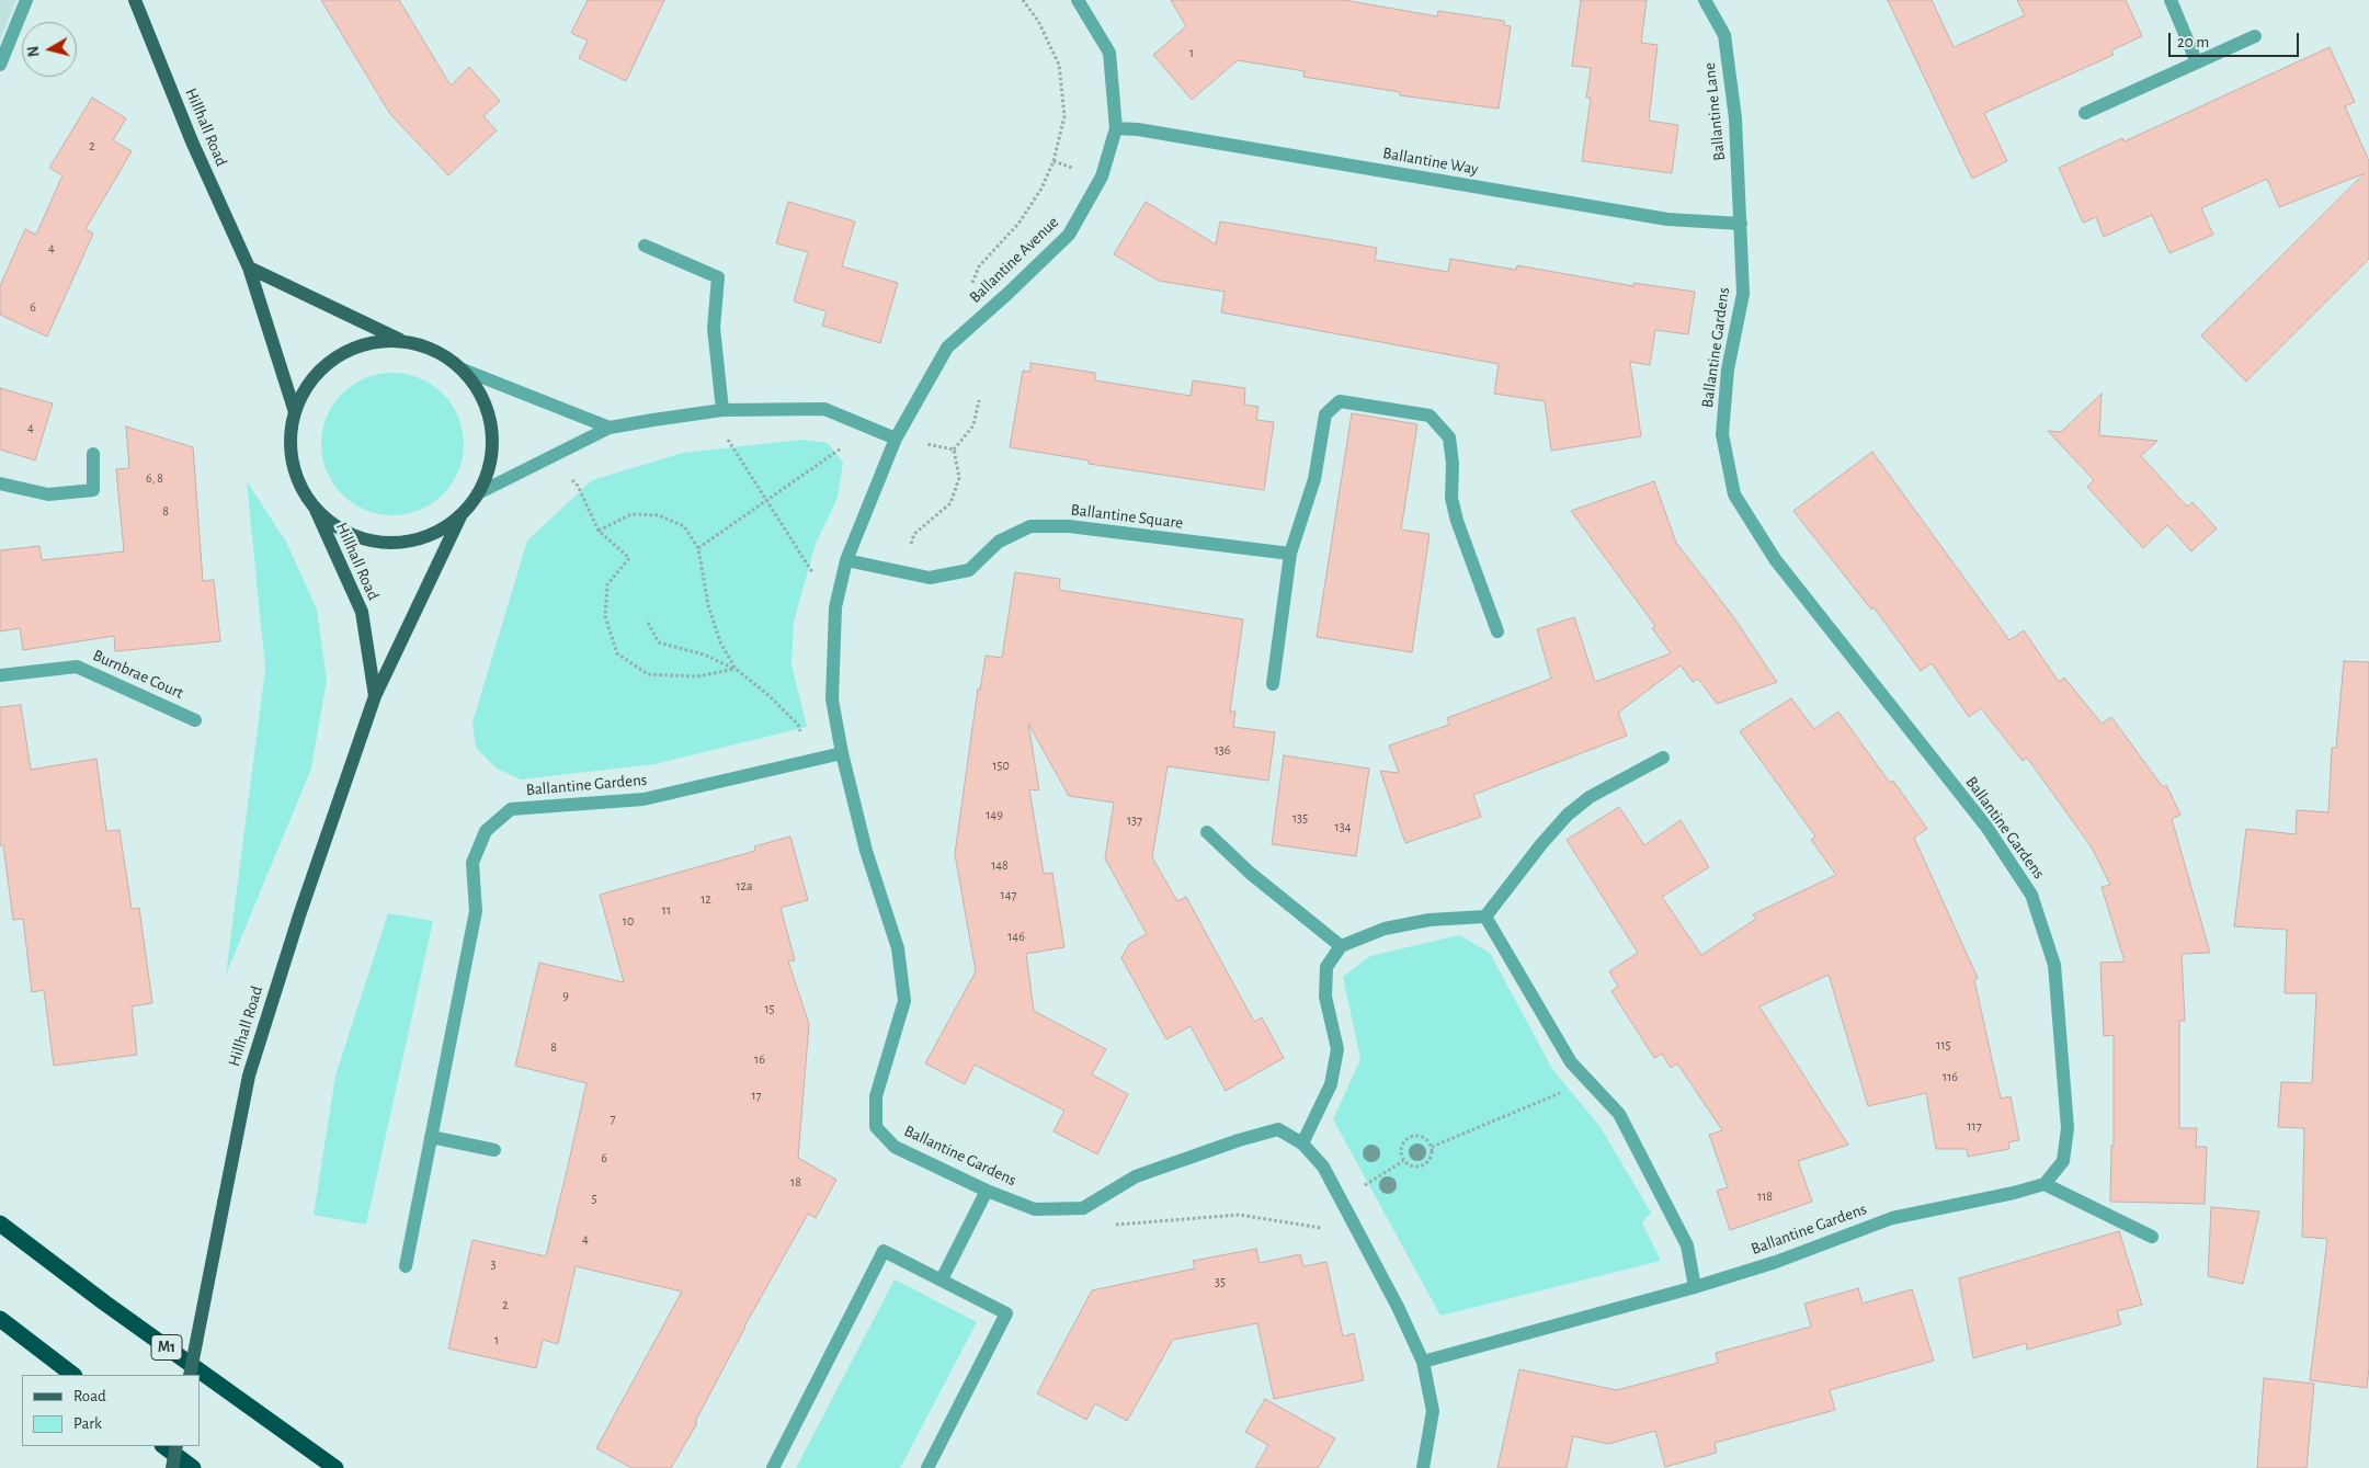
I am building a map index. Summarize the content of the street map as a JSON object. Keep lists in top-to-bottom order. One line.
{"streets":{"highway":["M1"],"main road":["Hillhall Road"],"street":["Ballantine Lane","Ballantine Way","Ballantine Avenue","Ballantine Gardens","Ballantine Square","Burnbrae Court"]},"crossings":[["Ballantine Lane","Ballantine Way"],["Ballantine Lane","Ballantine Gardens"],["Ballantine Way","Ballantine Avenue"],["Ballantine Way","Ballantine Gardens"],["Ballantine Avenue","Ballantine Gardens"],["Ballantine Gardens","Ballantine Square"]],"house_numbers":["1","2","4","6","4","6, 8","8","136","150","149","135","137","134","148","12a","147","12","11","10","146","9","15","115","8","16","116","17","7","117","6","18","118","5","4","3","35","2","1"],"legend":["Road","Park"],"scale_bar":"20 m","north":"left"}
